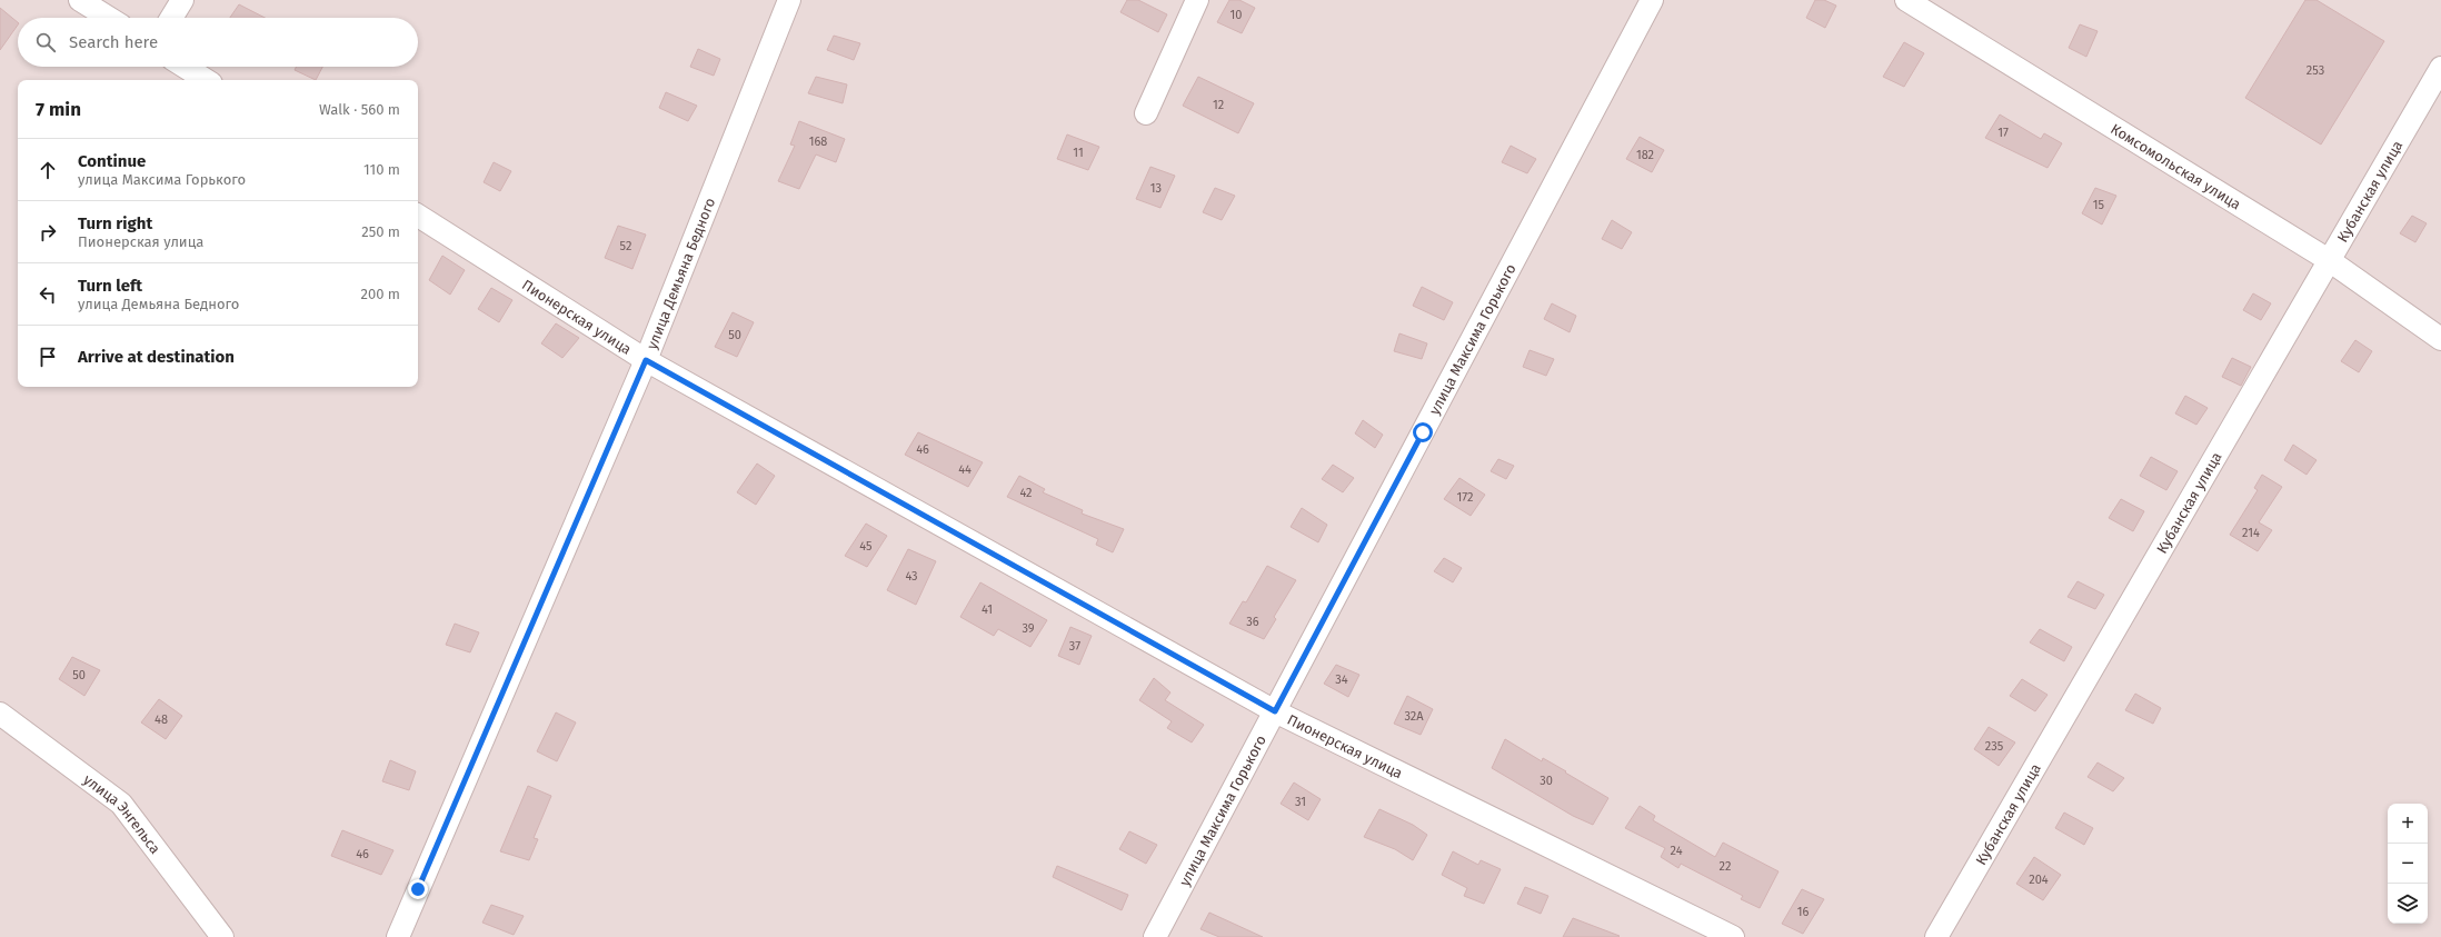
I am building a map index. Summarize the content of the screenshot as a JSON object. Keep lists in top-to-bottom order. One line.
{"streets":{"street":["Комсомольская улица","Кубанская улица","улица Демьяна Бедного","Пионерская улица","улица Максима Горького","улица Энгельса"]},"crossings":[["Комсомольская улица","Кубанская улица"],["улица Демьяна Бедного","Пионерская улица"],["Пионерская улица","улица Максима Горького"]],"house_numbers":["10","253","12","17","168","11","182","13","15","52","50","46","44","42","172","214","45","43","41","36","39","37","50","34","32А","48","235","30","31","24","46","22","204","16"],"page":{"search":"Search here","heading":["7 min","Walk · 560 m"],"list":[["Continue","улица Максима Горького","110 m"],["Turn right","Пионерская улица","250 m"],["Turn left","улица Демьяна Бедного","200 m"],"Arrive at destination"],"map_buttons":["+","−"]}}
